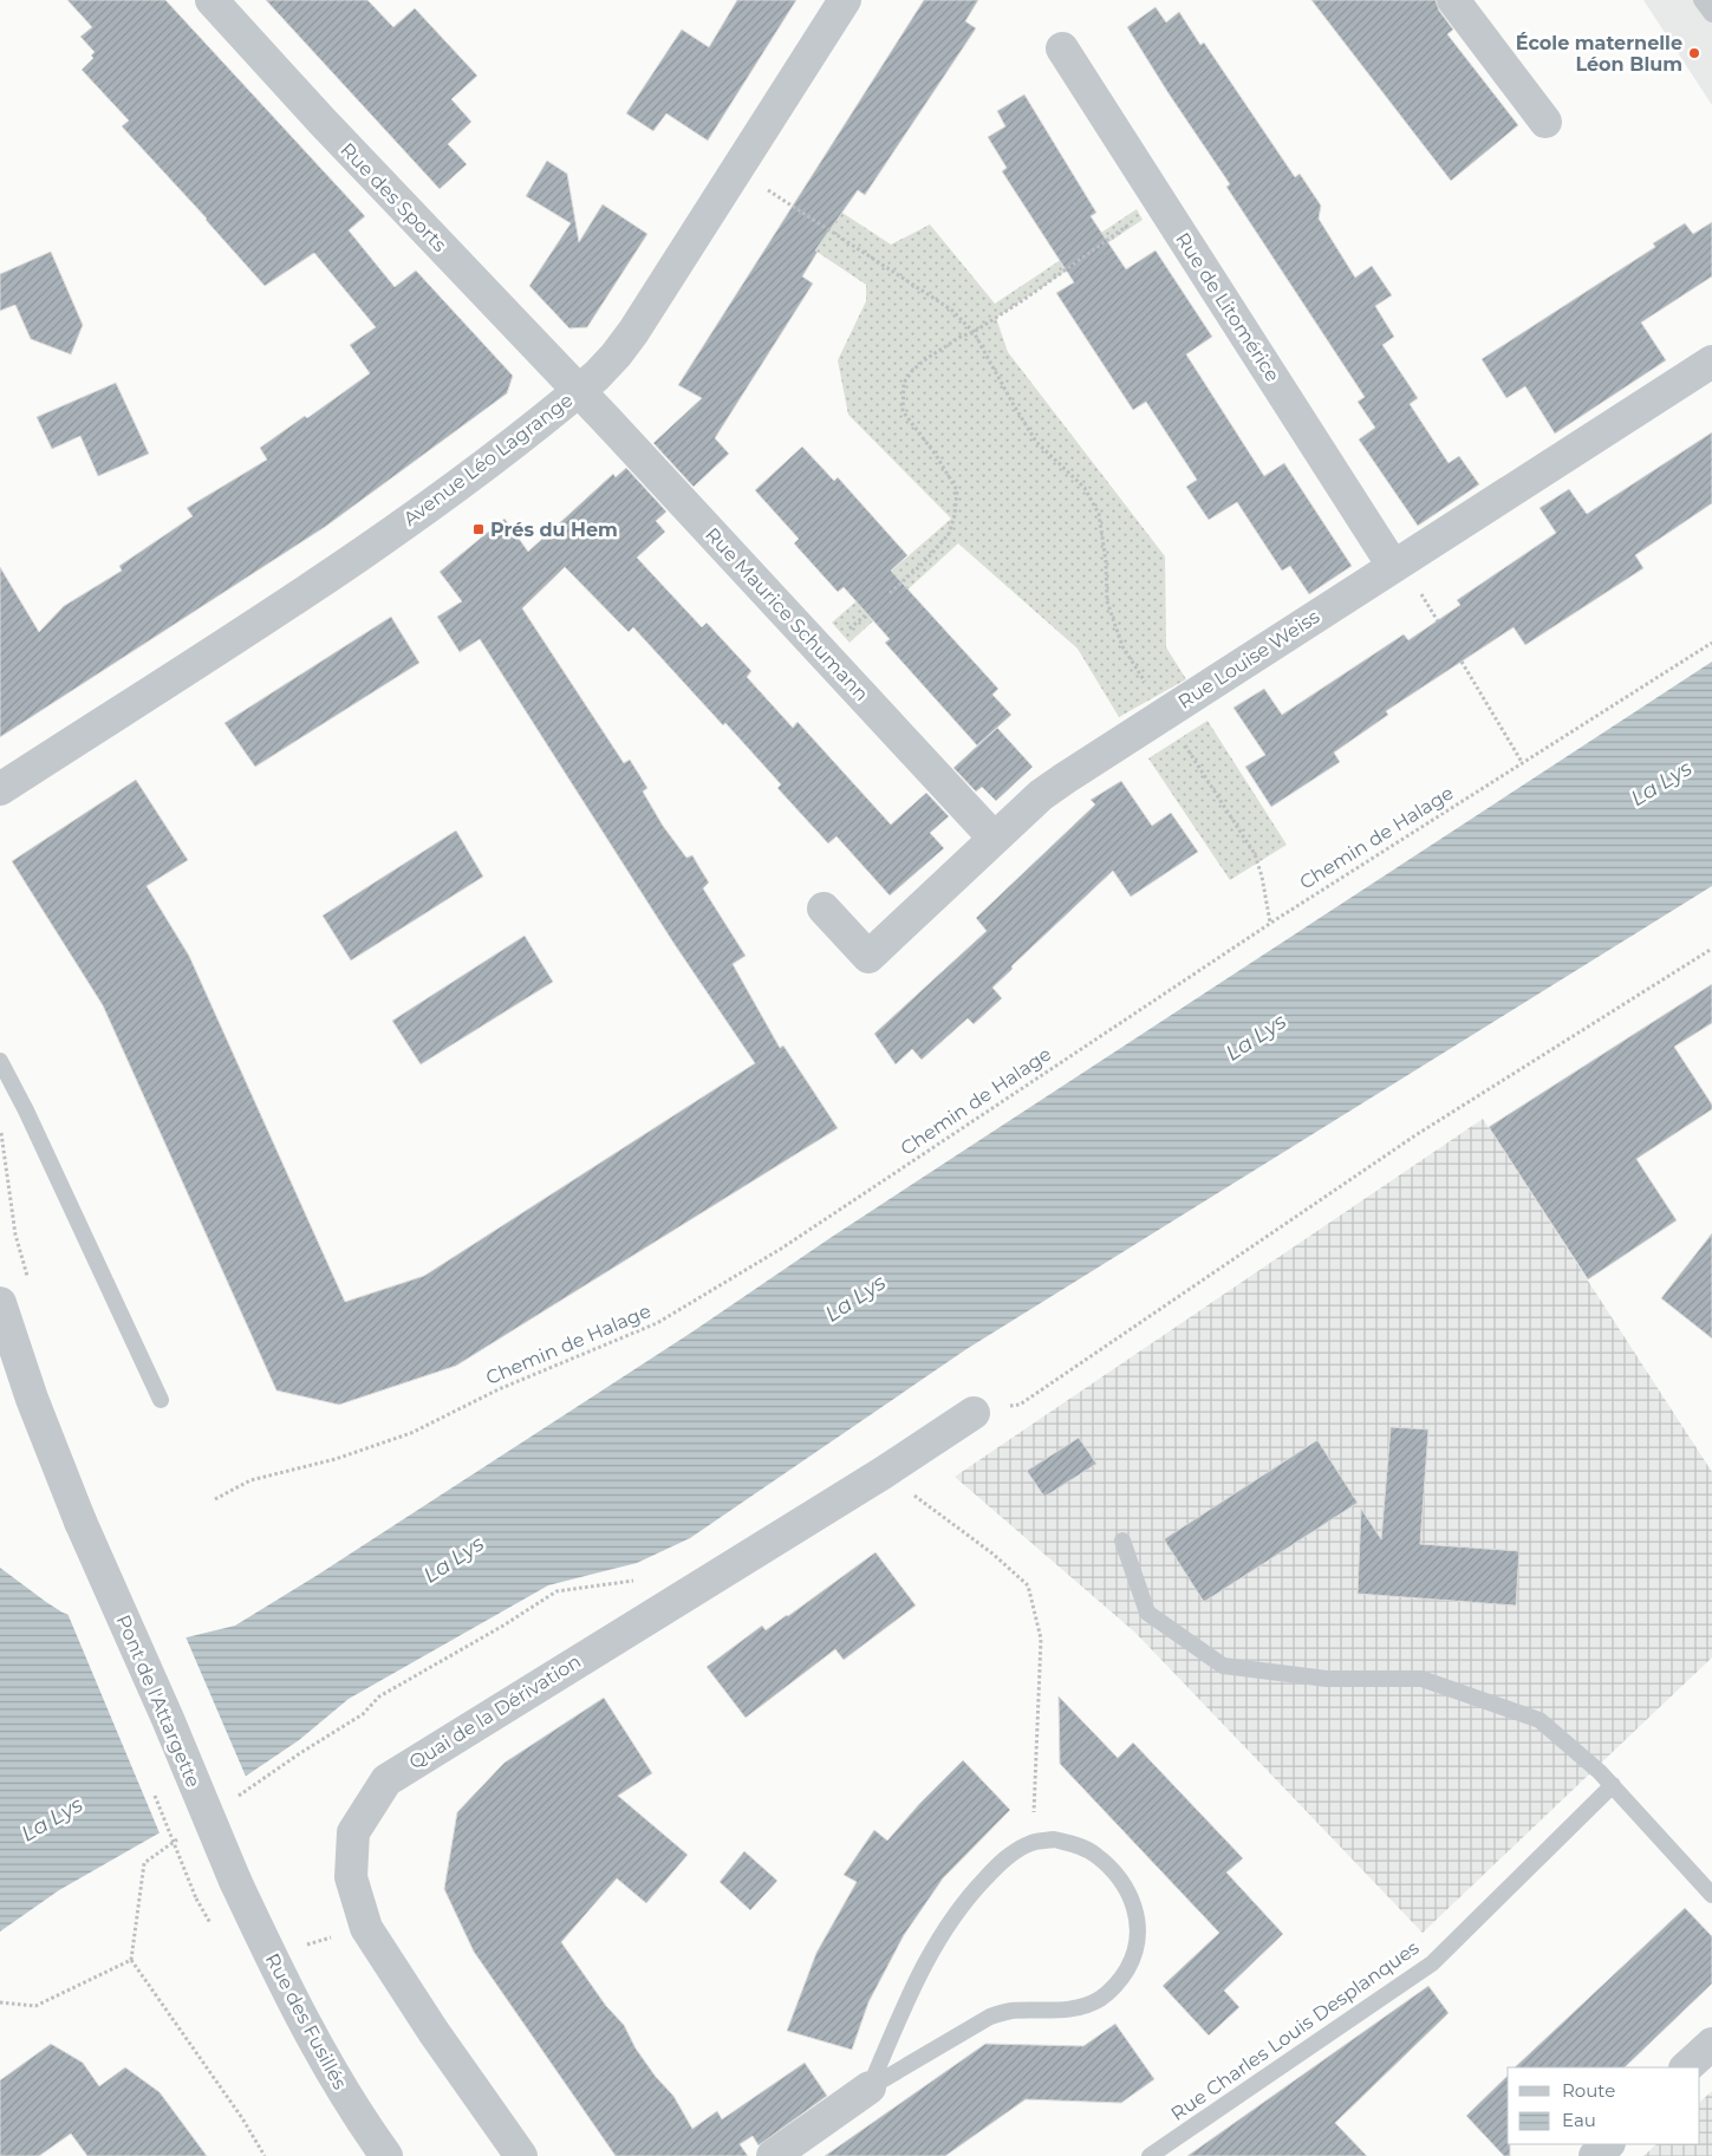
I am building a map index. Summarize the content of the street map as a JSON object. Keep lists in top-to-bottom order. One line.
{"streets":{"street":["Rue des Sports","Rue de Litomérice","Avenue Léo Lagrange","Rue Maurice Schumann","Rue Louise Weiss","Pont de l'Attargette","Quai de la Dérivation","Rue des Fusillés"],"lane":["Rue Charles Louis Desplanques"],"path":["Chemin de Halage"]},"crossings":[["Rue des Sports","Avenue Léo Lagrange"],["Rue des Sports","Rue Maurice Schumann"],["Rue de Litomérice","Rue Louise Weiss"],["Avenue Léo Lagrange","Rue Maurice Schumann"],["Rue Maurice Schumann","Rue Louise Weiss"],["Pont de l'Attargette","Rue des Fusillés"]],"water":["La Lys"],"places":{"other":["École maternelle Léon Blum"],"transit":["Prés du Hem"]},"legend":["Route","Eau"]}
